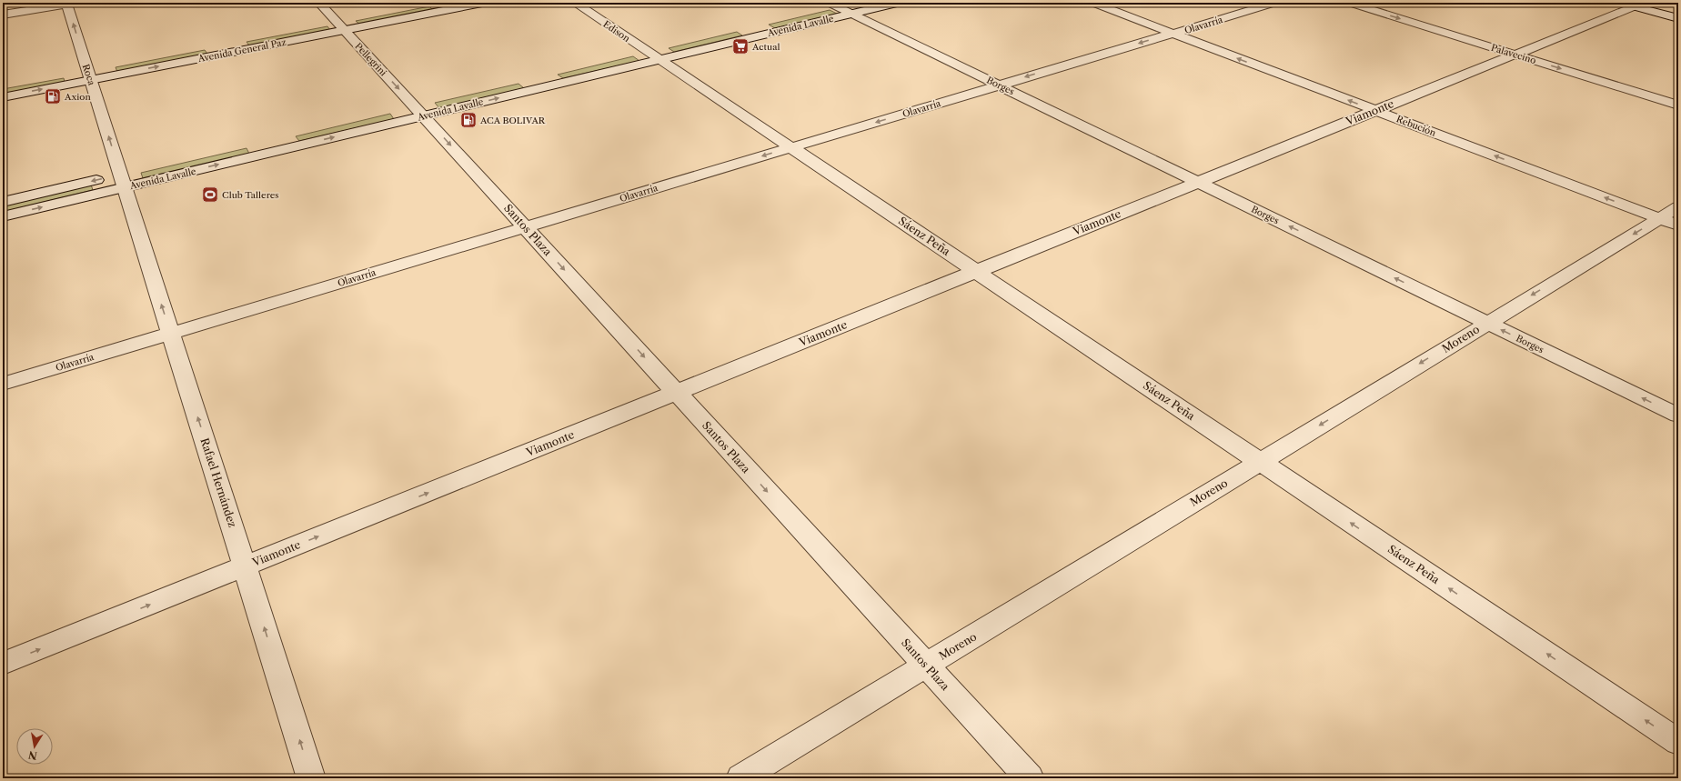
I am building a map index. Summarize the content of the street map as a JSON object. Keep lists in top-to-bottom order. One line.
{"streets":{"street":["Olavarría","Avenida Lavalle","Edison","Avenida General Paz","Palavecino","Pellegrini","Roca","Borges","Viamonte","Rebución","Santos Plaza","Sáenz Peña","Moreno","Rafael Hernández"]},"crossings":[["Olavarría","Borges"],["Olavarría","Rebución"],["Olavarría","Santos Plaza"],["Olavarría","Sáenz Peña"],["Olavarría","Rafael Hernández"],["Avenida Lavalle","Edison"],["Avenida Lavalle","Pellegrini"],["Avenida Lavalle","Roca"],["Avenida Lavalle","Borges"],["Avenida Lavalle","Santos Plaza"],["Avenida Lavalle","Sáenz Peña"],["Avenida Lavalle","Rafael Hernández"],["Edison","Sáenz Peña"],["Avenida General Paz","Pellegrini"],["Avenida General Paz","Roca"],["Palavecino","Viamonte"],["Pellegrini","Santos Plaza"],["Roca","Rafael Hernández"],["Borges","Viamonte"],["Borges","Moreno"],["Viamonte","Rebución"],["Viamonte","Santos Plaza"],["Viamonte","Sáenz Peña"],["Viamonte","Rafael Hernández"],["Rebución","Moreno"],["Santos Plaza","Moreno"],["Sáenz Peña","Moreno"]],"one_way":["Olavarría","Palavecino","Pellegrini","Roca","Borges","Viamonte","Rebución","Santos Plaza","Sáenz Peña","Moreno","Rafael Hernández"],"places":{"supermarket":["Actual"],"fuel station":["Axion","ACA BOLIVAR"],"sports":["Club Talleres"]},"north":"bottom"}
